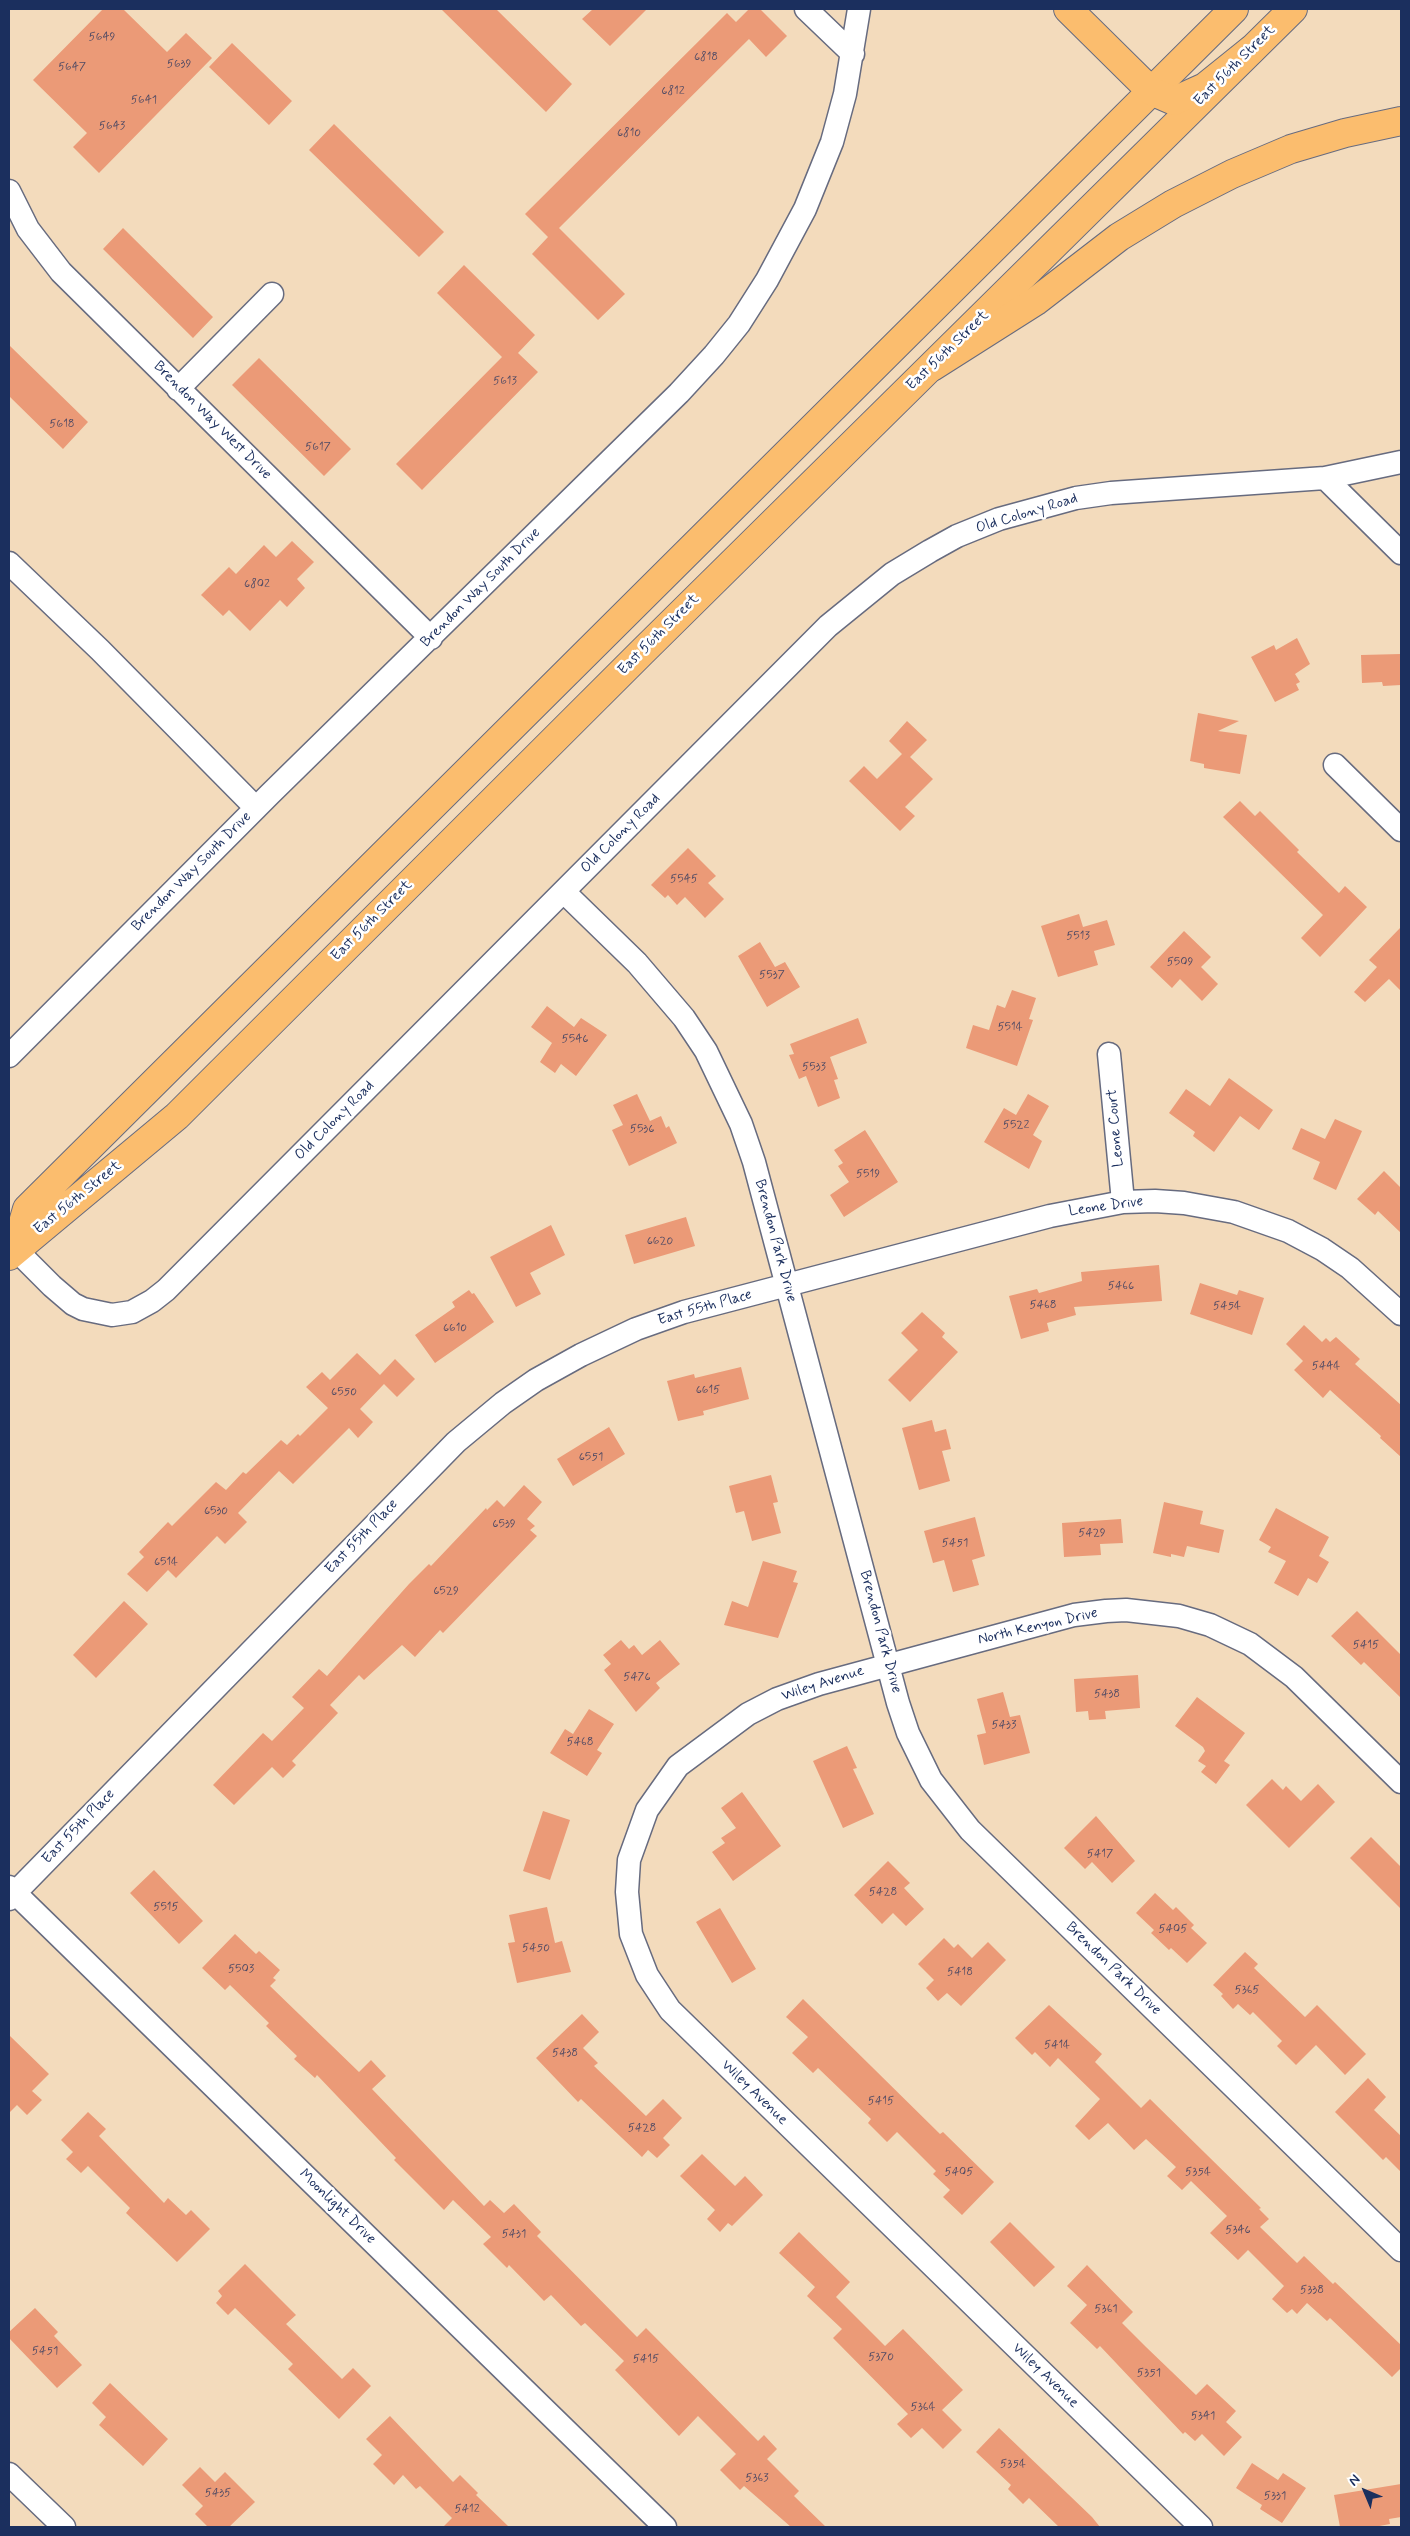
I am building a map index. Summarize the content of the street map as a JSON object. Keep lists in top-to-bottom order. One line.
{"streets":{"main road":["East 56th Street"],"street":["Brendon Way West Drive","Old Colony Road","Brendon Way South Drive","Leone Court","Leone Drive","Brendon Park Drive","East 55th Place","North Kenyon Drive","Wiley Avenue","Moonlight Drive"]},"crossings":[["East 56th Street","Old Colony Road"],["Brendon Way West Drive","Brendon Way South Drive"],["Old Colony Road","Brendon Park Drive"],["Leone Court","Leone Drive"],["Leone Drive","Brendon Park Drive"],["Leone Drive","East 55th Place"],["Brendon Park Drive","East 55th Place"],["Brendon Park Drive","North Kenyon Drive"],["Brendon Park Drive","Wiley Avenue"],["East 55th Place","Moonlight Drive"],["North Kenyon Drive","Wiley Avenue"]],"house_numbers":["5649","6818","5639","5647","6812","5641","5643","6810","5613","5618","5617","6802","5545","5513","5509","5537","5514","5546","5533","5522","5536","5519","6620","5466","5468","5454","6610","5444","6615","6550","6551","6530","6539","5429","5451","6514","6529","5415","5476","5438","5433","5468","5417","5428","5515","5405","5450","5503","5418","5365","5414","5438","5415","5428","5405","5354","5346","5431","5338","5361","5451","5370","5415","5351","5364","5341","5354","5363","5435","5331","5412"],"north":"top left"}
